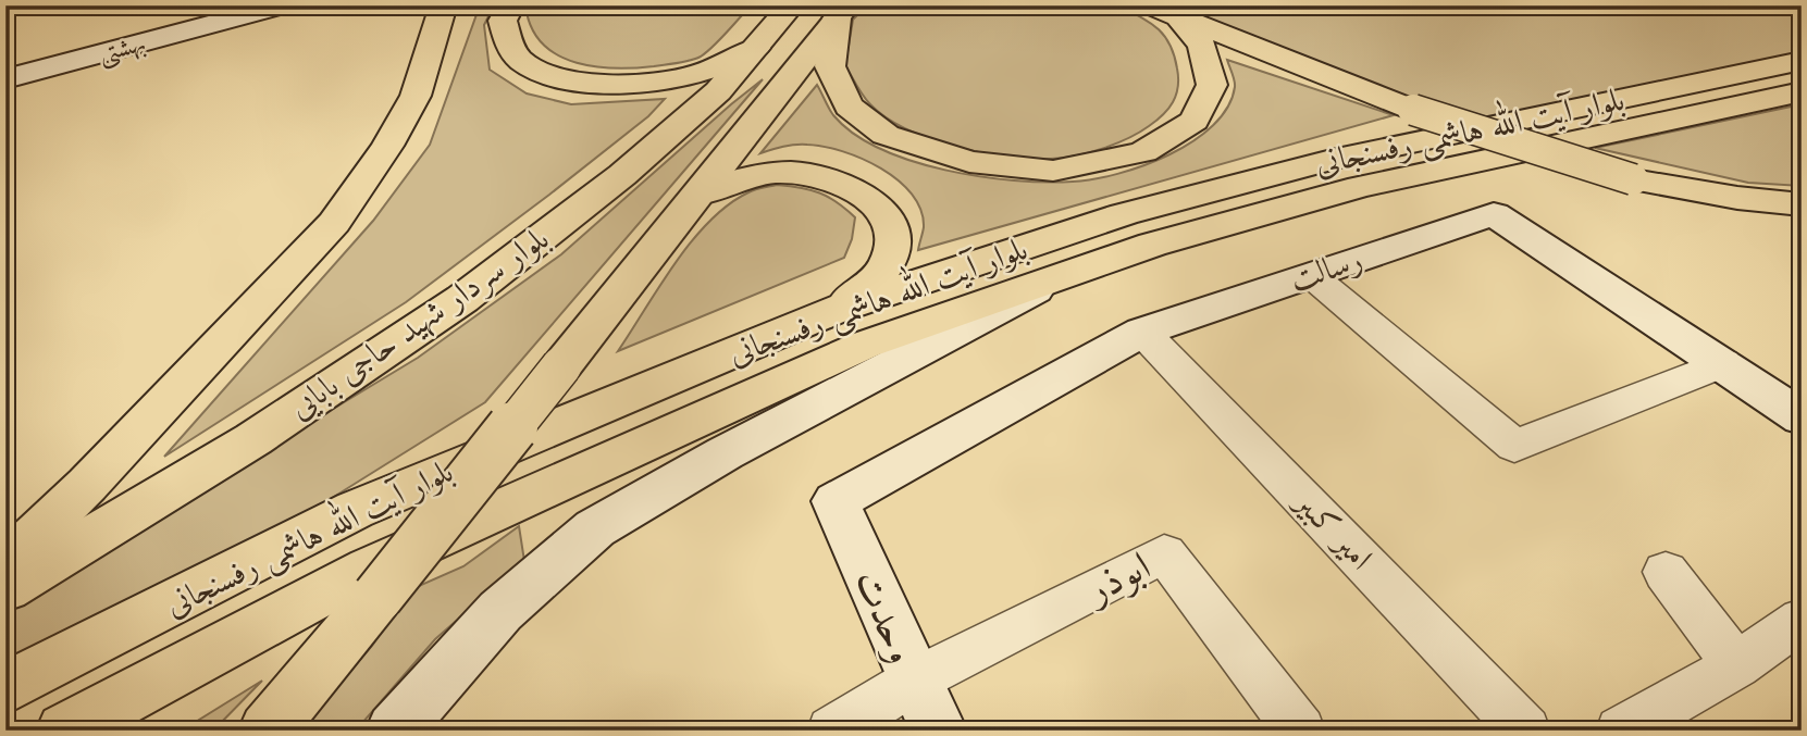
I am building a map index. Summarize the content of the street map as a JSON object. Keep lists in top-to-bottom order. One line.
{"streets":{"main road":["بلوار آیت الله هاشمی رفسنجانی","بلوار سردار شهید حاجی بابایی"],"street":["بهشتی","رسالت","امیر کبیر","ابوذر","وحدت"]},"crossings":[["رسالت","امیر کبیر"],["رسالت","وحدت"],["ابوذر","وحدت"]]}
